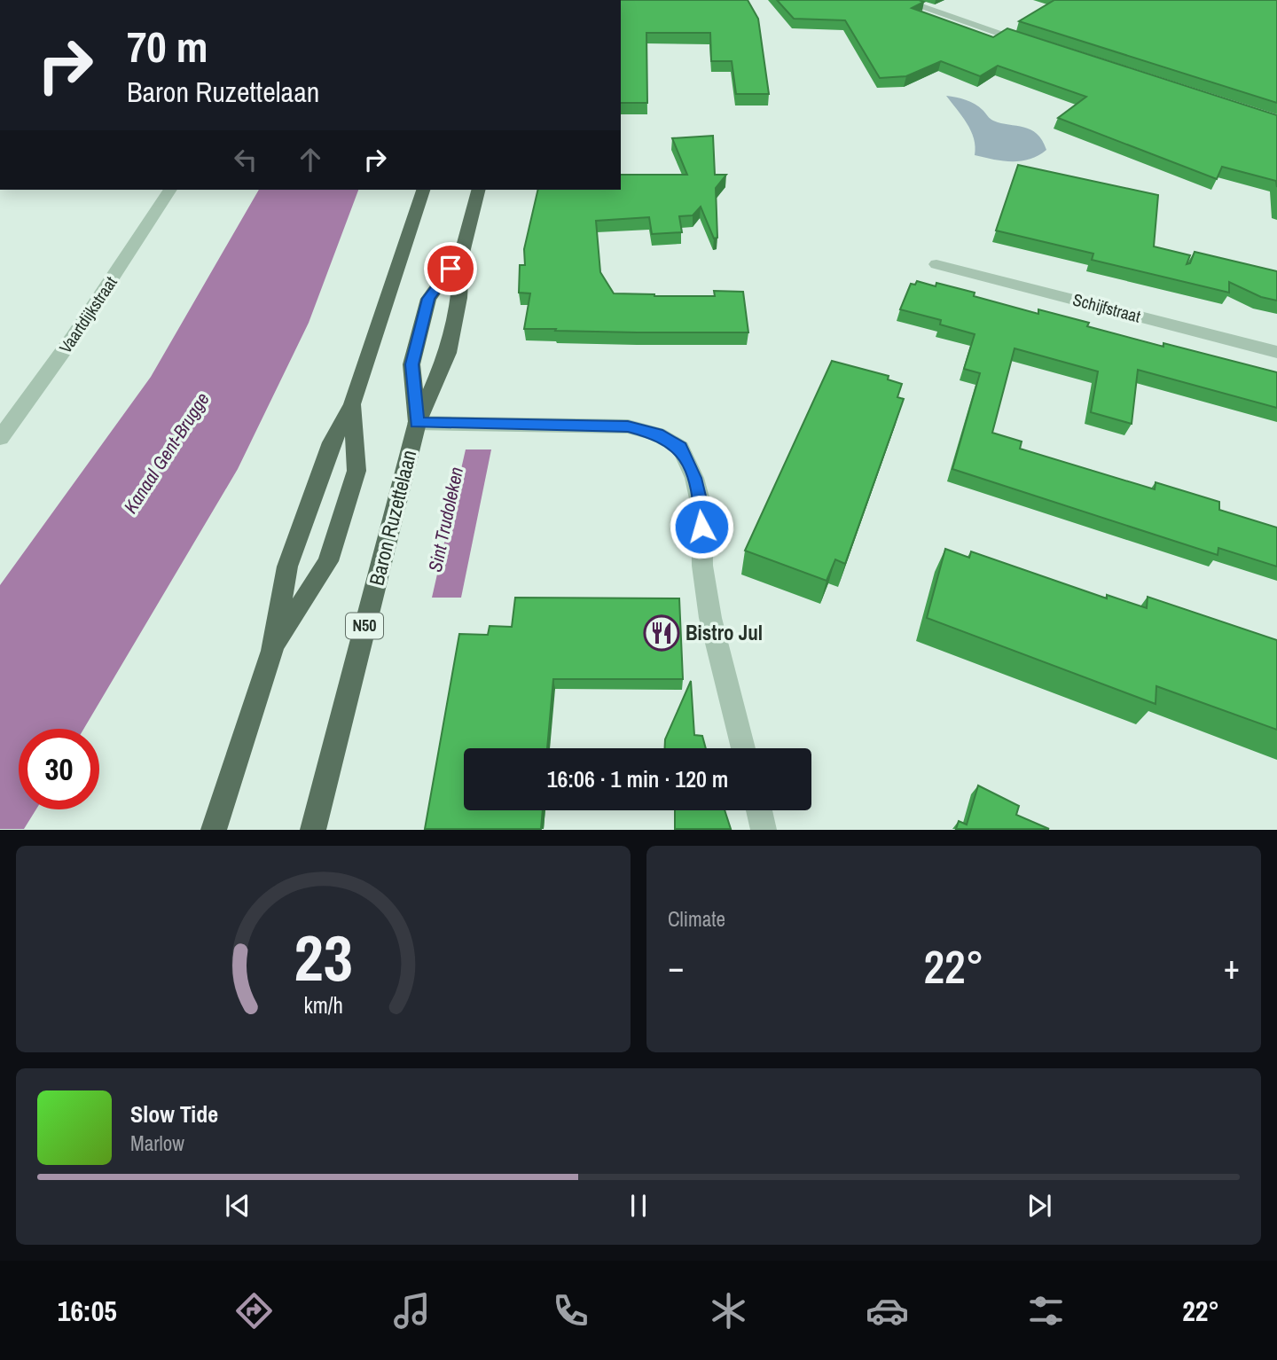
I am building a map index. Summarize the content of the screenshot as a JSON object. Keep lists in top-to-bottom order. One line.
{"streets":{"main road":["Baron Ruzettelaan","N50"],"street":["Schijfstraat","Vaartdijkstraat"]},"water":["Kanaal Gent-Brugge","Sint Trudoleken"],"places":{"restaurant":["Bistro Jul"]},"page":{"turn":["70 m","Baron Ruzettelaan"],"limit":"30","trip":"16:06 · 1 min · 120 m","tile":"Climate","heat":["−","22°","+"],"song":["Slow Tide","Marlow"],"tabs":["16:05","22°"],"gauge":["23","km/h"]}}
